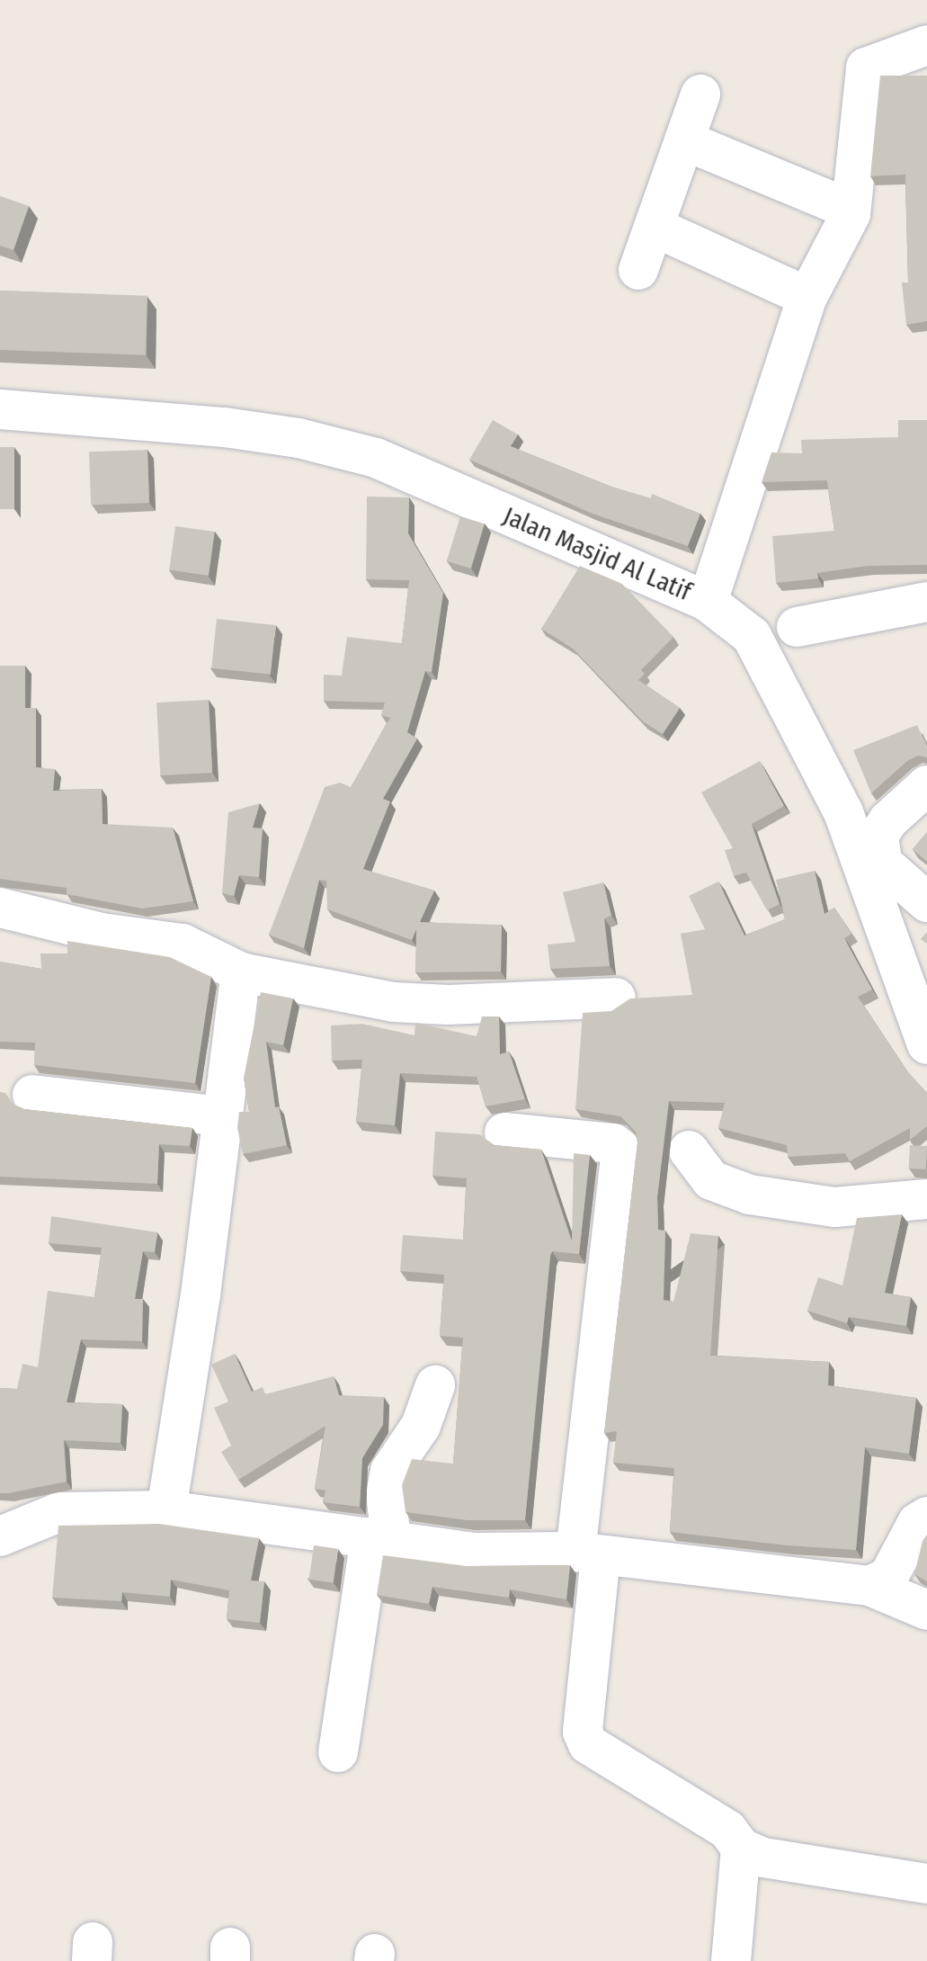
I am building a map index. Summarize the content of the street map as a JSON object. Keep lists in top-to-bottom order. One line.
{"streets":{"street":["Jalan Masjid Al Latif"]}}
